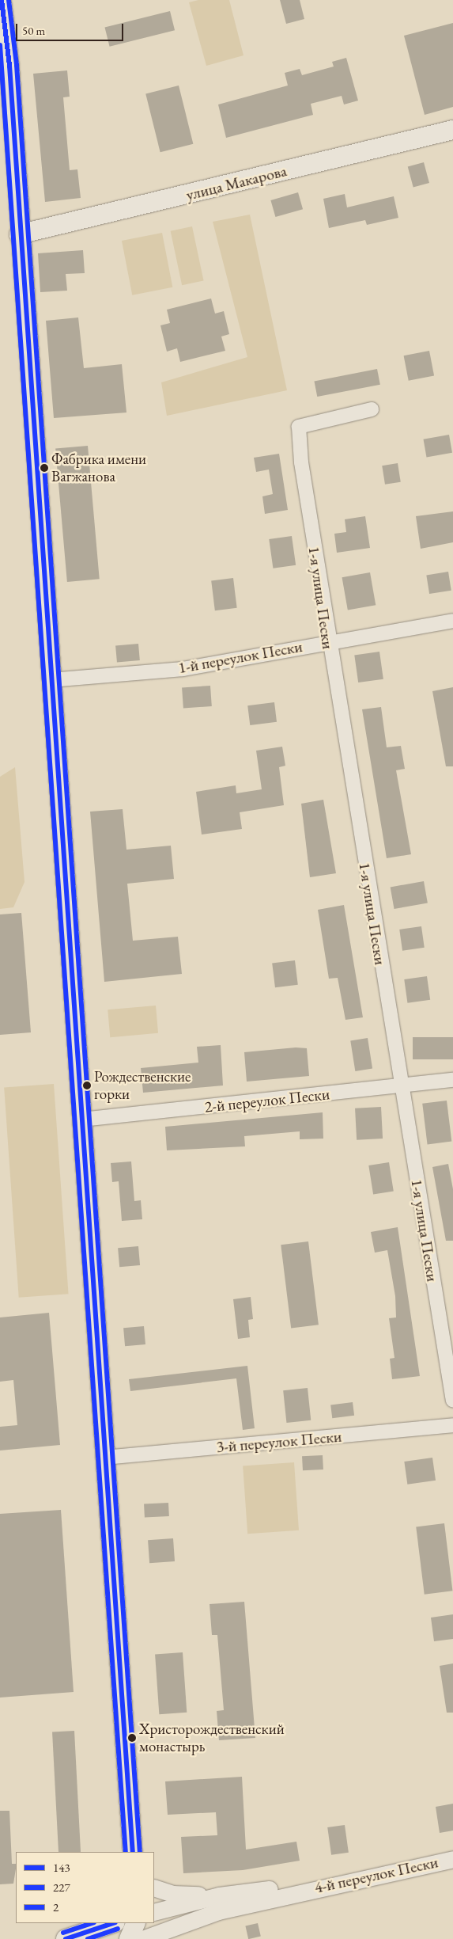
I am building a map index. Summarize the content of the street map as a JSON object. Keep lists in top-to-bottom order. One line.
{"streets":{"main road":["улица Макарова"],"street":["1-я улица Пески","1-й переулок Пески","2-й переулок Пески","3-й переулок Пески","4-й переулок Пески"]},"crossings":[["1-я улица Пески","1-й переулок Пески"],["1-я улица Пески","2-й переулок Пески"]],"places":["Фабрика имени Вагжанова","Рождественские горки","Христорождественский монастырь"],"lines":["transit line 143","transit line 2","transit line 227"],"legend":["143","227","2"],"scale_bar":"50 m"}
